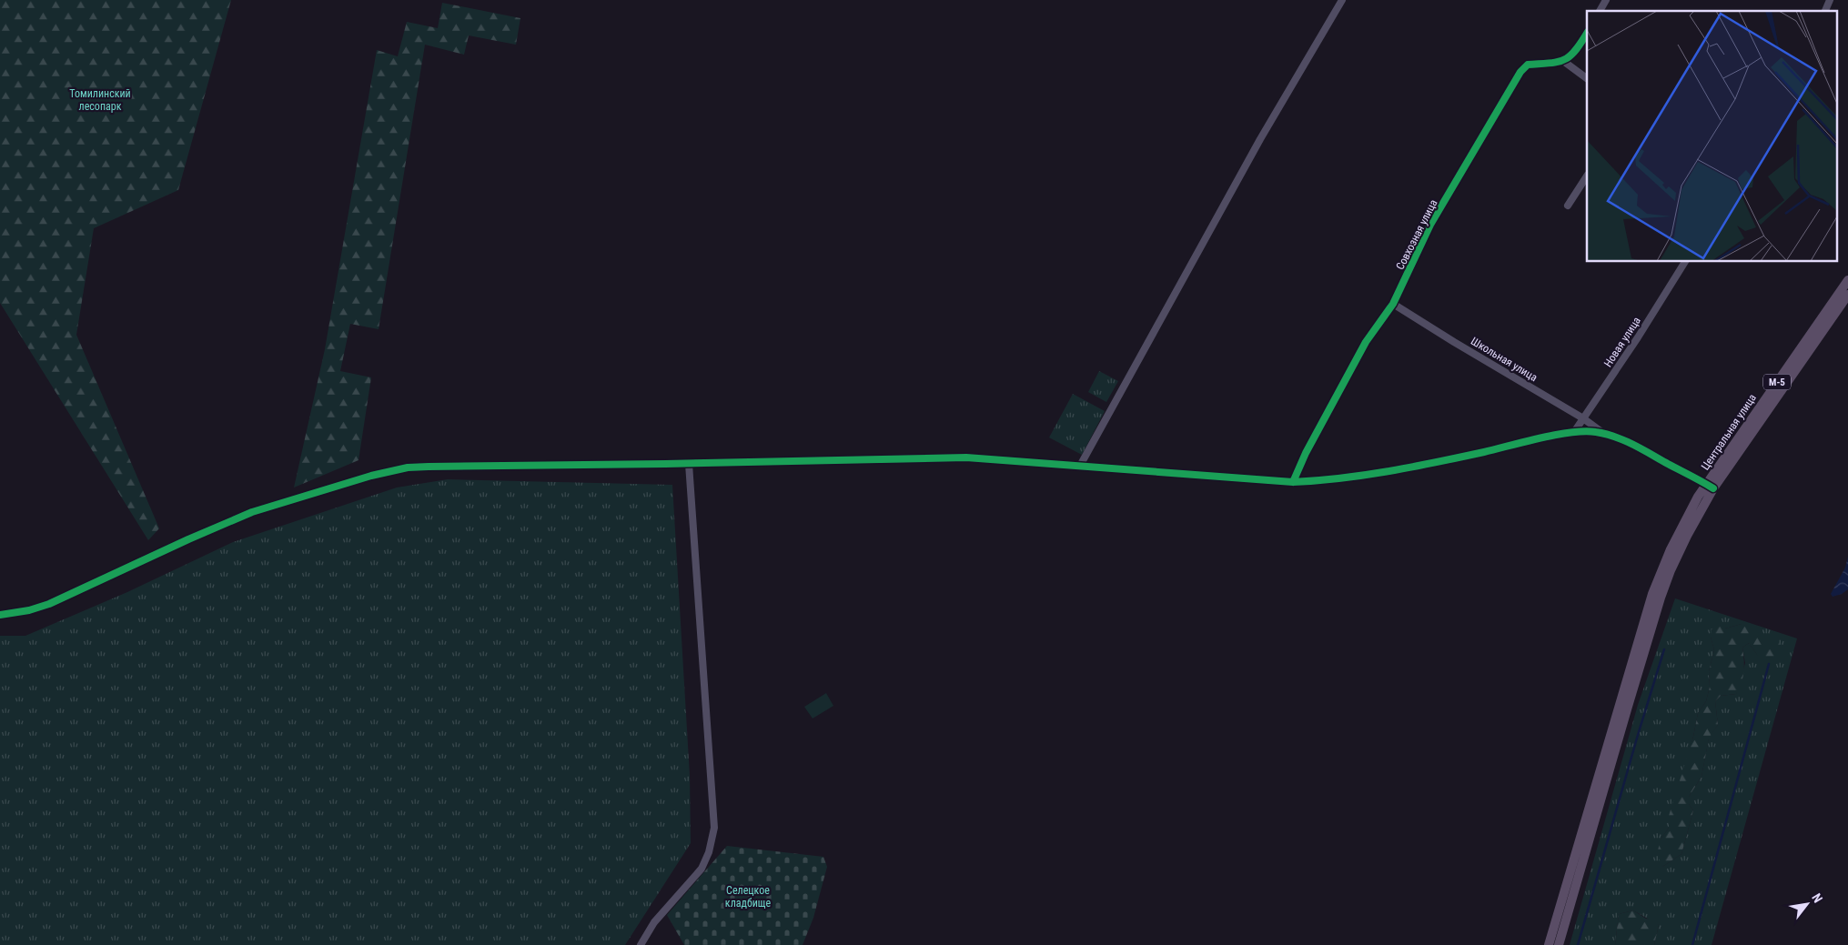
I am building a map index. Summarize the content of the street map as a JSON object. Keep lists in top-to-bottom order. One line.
{"streets":{"main road":["М-5","Центральная улица"],"street":["Совхозная улица","Новая улица","Школьная улица"]},"crossings":[["Совхозная улица","Школьная улица"],["Новая улица","Школьная улица"]],"parks":["Томилинский лесопарк","Селецкое кладбище"],"north":"top right"}
